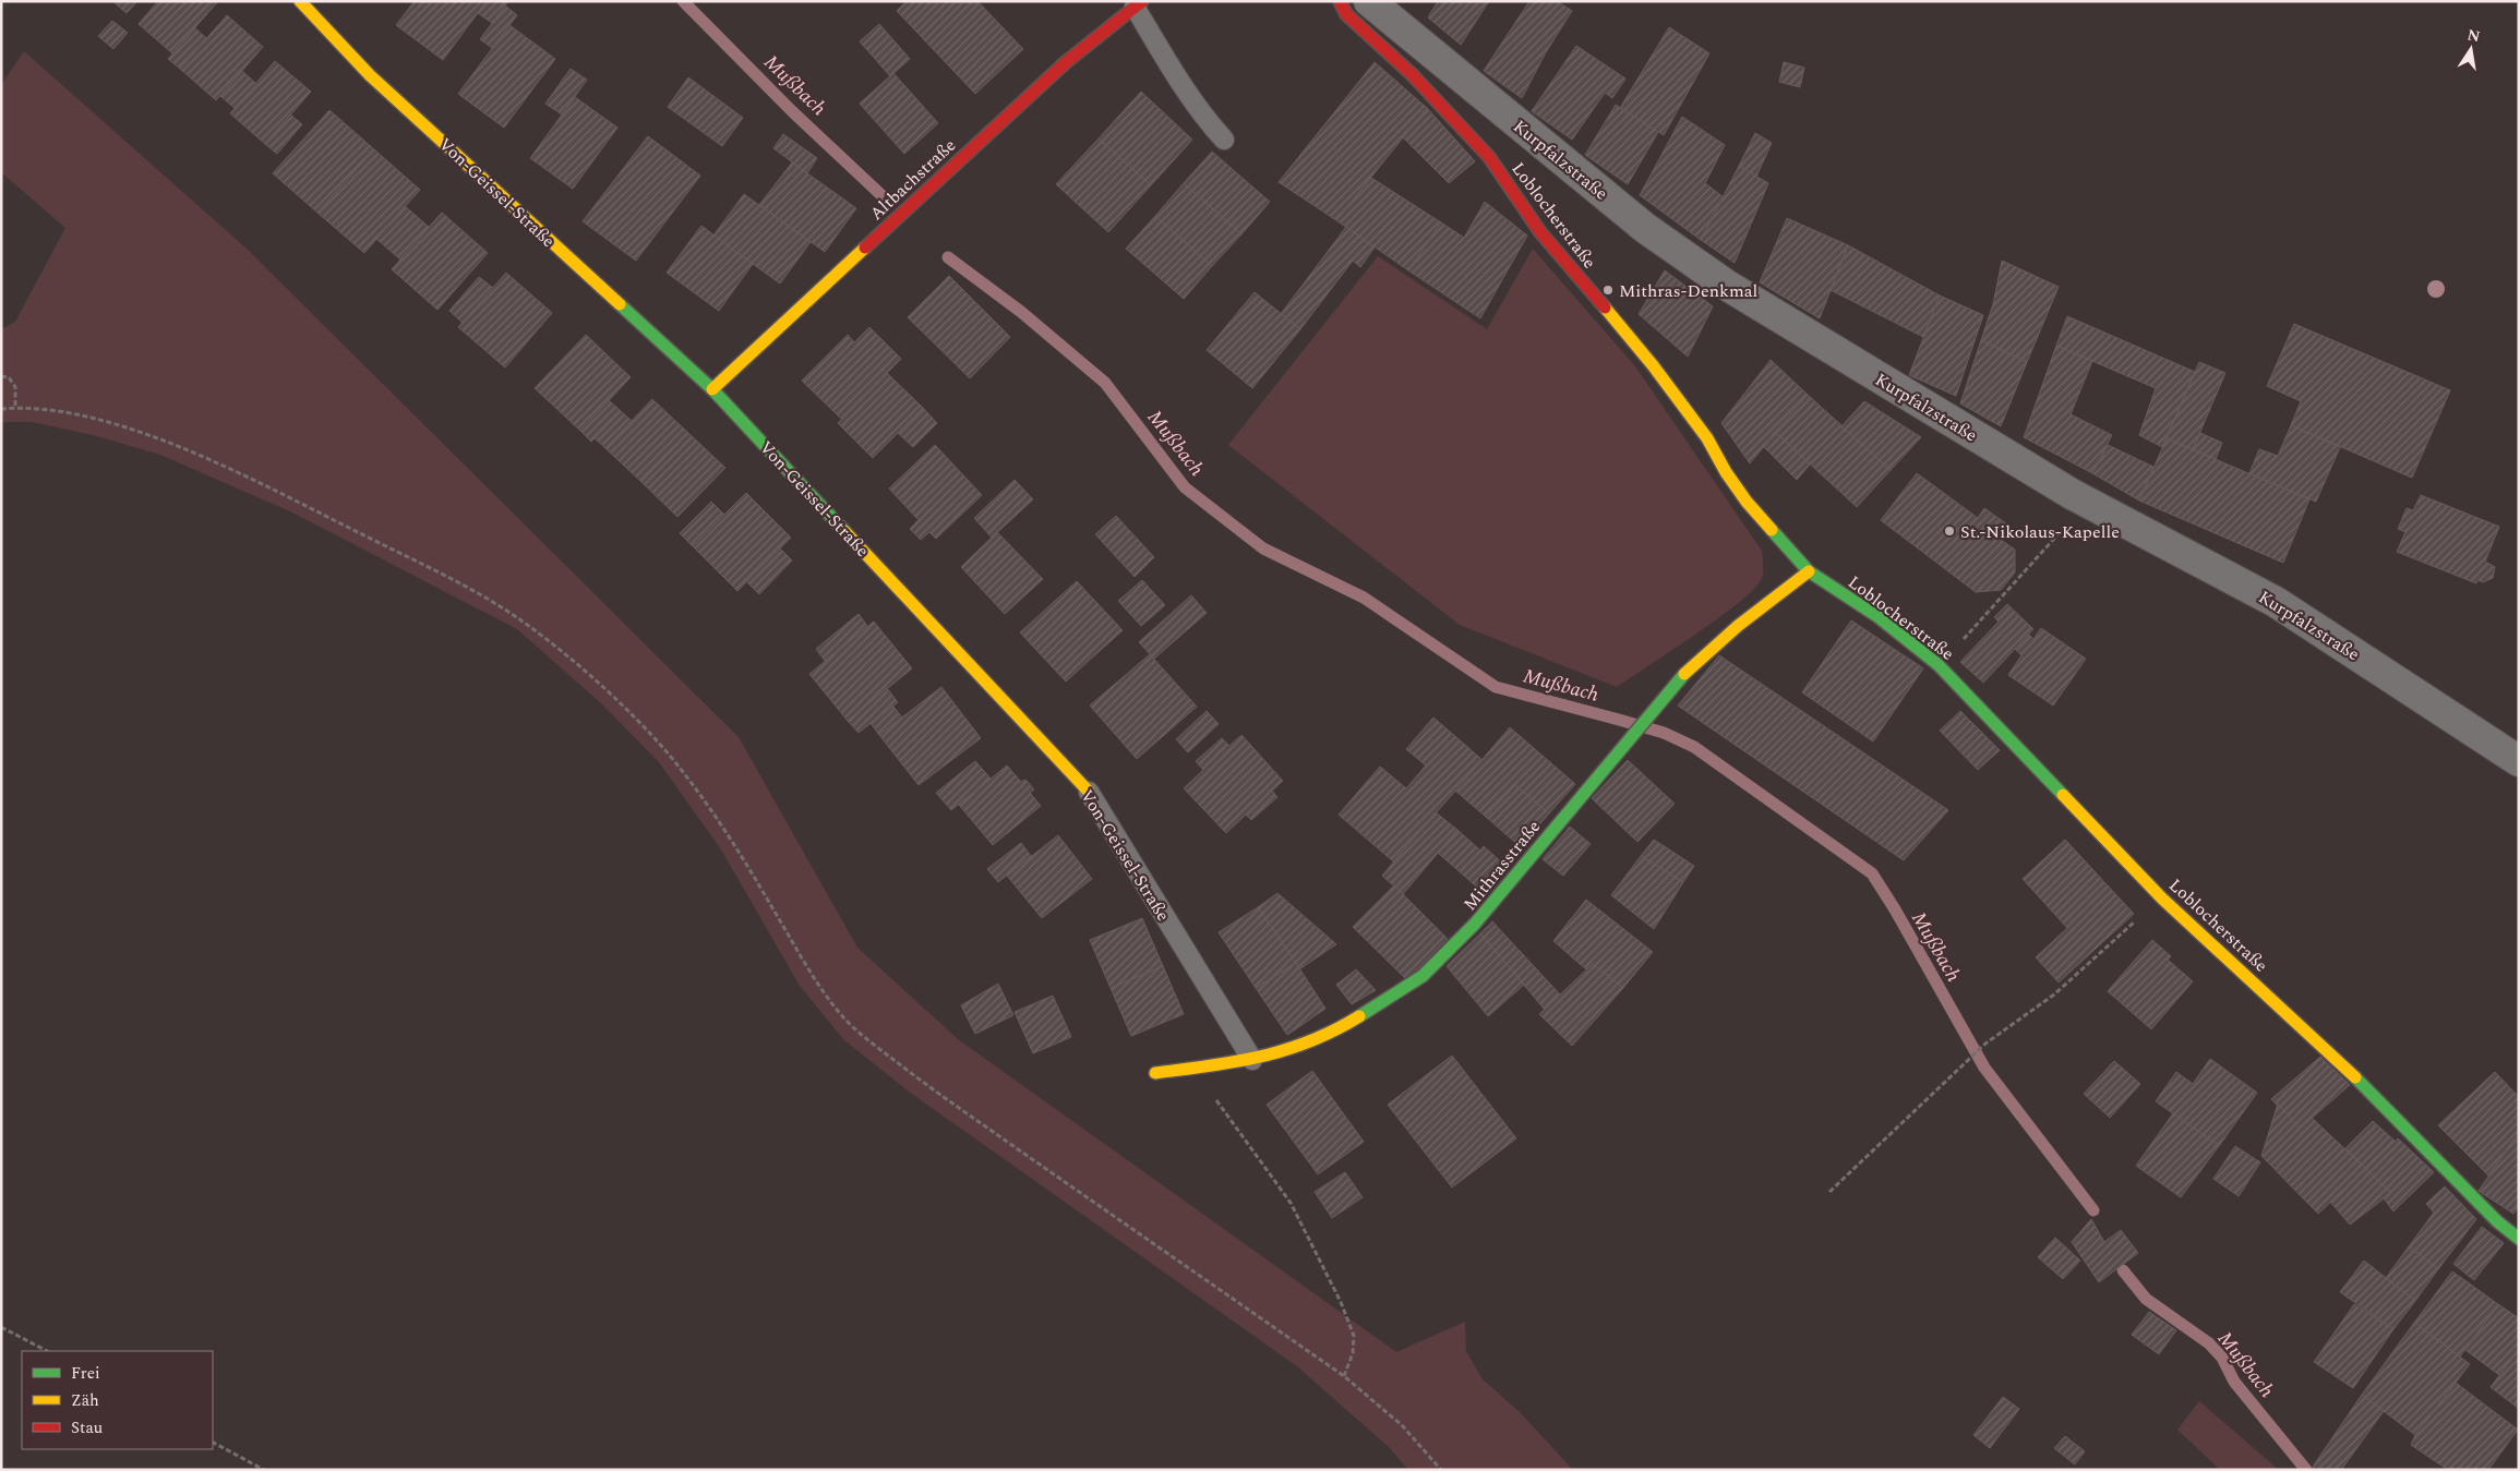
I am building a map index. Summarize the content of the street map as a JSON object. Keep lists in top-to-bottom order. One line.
{"streets":{"street":["Kurpfalzstraße","Altbachstraße","Von-Geissel-Straße","Loblocherstraße","Mithrasstraße"]},"crossings":[["Altbachstraße","Von-Geissel-Straße"],["Von-Geissel-Straße","Mithrasstraße"],["Loblocherstraße","Mithrasstraße"]],"water":["Mußbach"],"places":["Mithras-Denkmal","St.-Nikolaus-Kapelle"],"legend":["Frei","Zäh","Stau"],"north":"top"}
